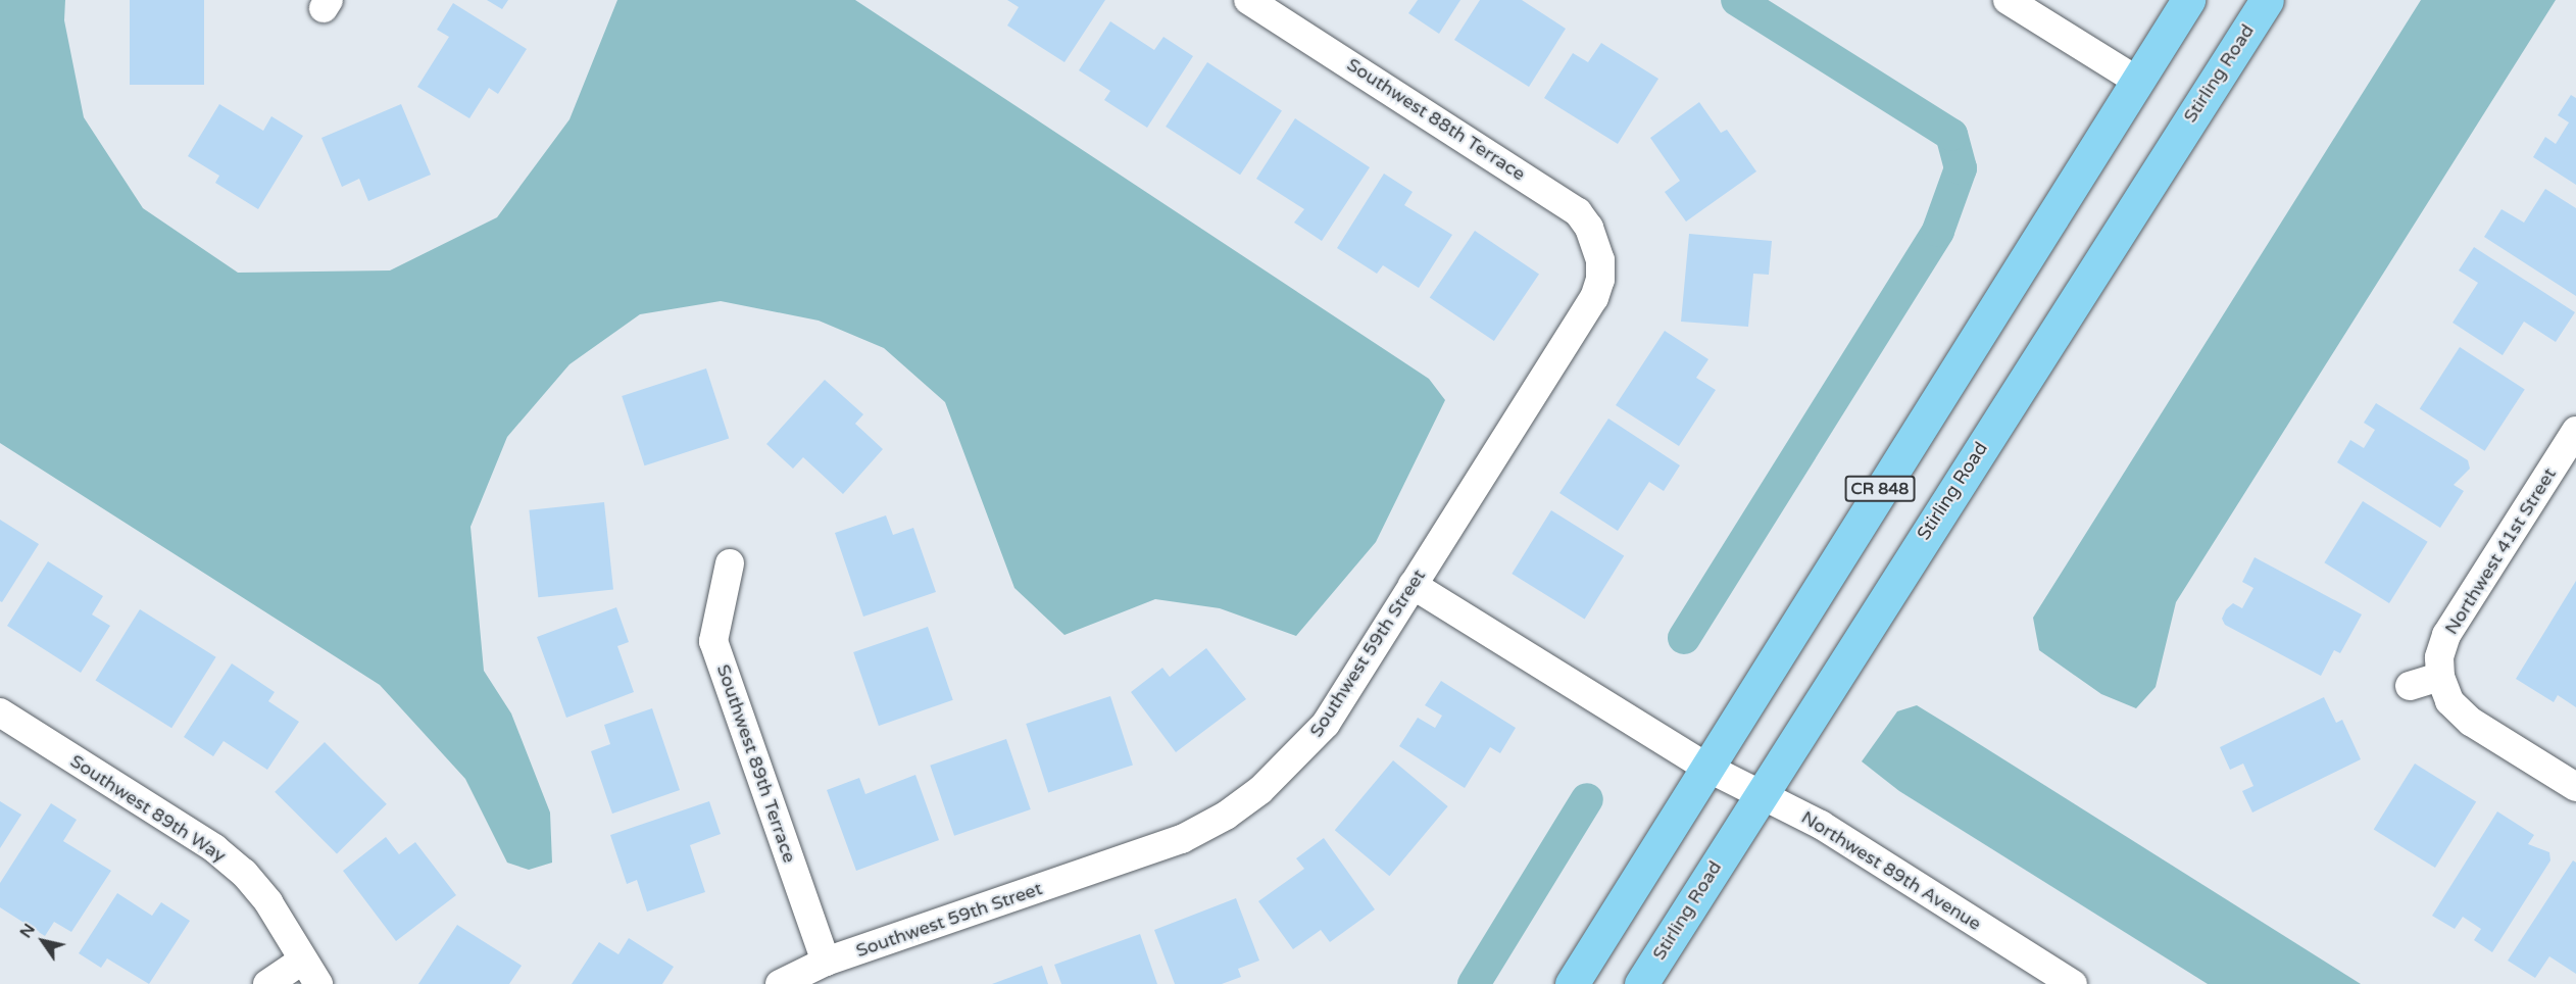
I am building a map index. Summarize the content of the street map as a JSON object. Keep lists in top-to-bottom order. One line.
{"streets":{"main road":["Stirling Road","CR 848"],"street":["Southwest 88th Terrace","Northwest 41st Street","Southwest 59th Street","Southwest 89th Terrace","Southwest 89th Way","Northwest 89th Avenue"]},"crossings":[["Stirling Road","Northwest 89th Avenue"],["Southwest 88th Terrace","Southwest 59th Street"],["CR 848","Northwest 89th Avenue"],["Southwest 59th Street","Southwest 89th Terrace"],["Southwest 59th Street","Northwest 89th Avenue"]],"north":"top left"}
